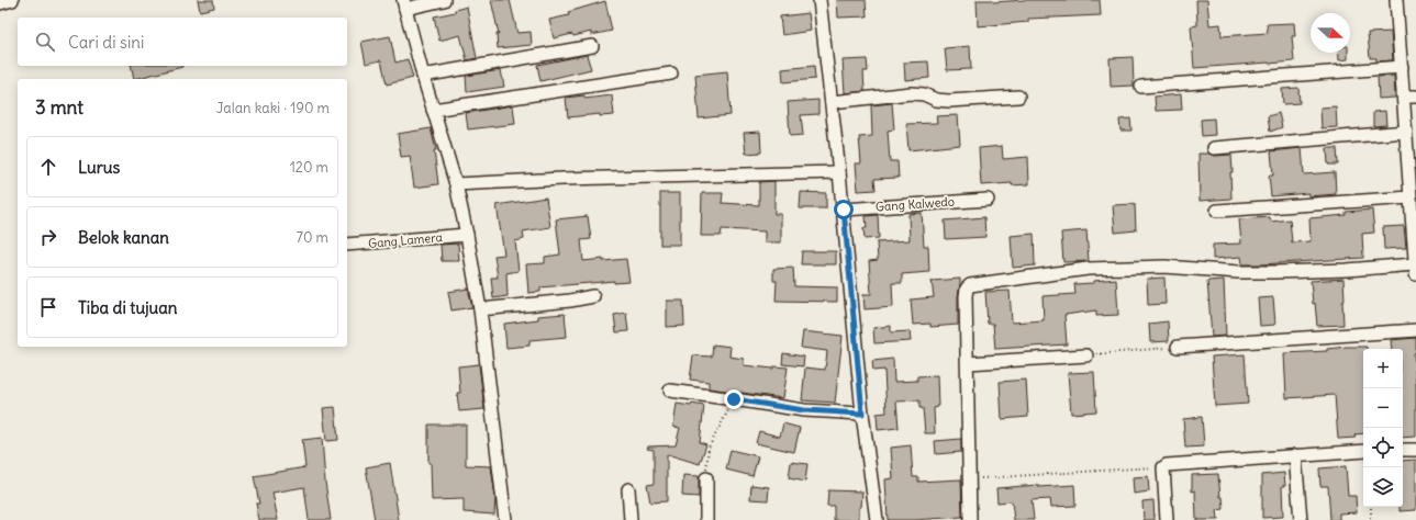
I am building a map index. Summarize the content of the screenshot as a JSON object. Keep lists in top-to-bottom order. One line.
{"streets":{"street":["Gang Kalwedo","Gang Lamera"]},"north":"right","page":{"search":"Cari di sini","heading":["3 mnt","Jalan kaki · 190 m"],"list":[["Lurus","120 m"],["Belok kanan","70 m"],"Tiba di tujuan"],"map_buttons":["+","−"]}}
